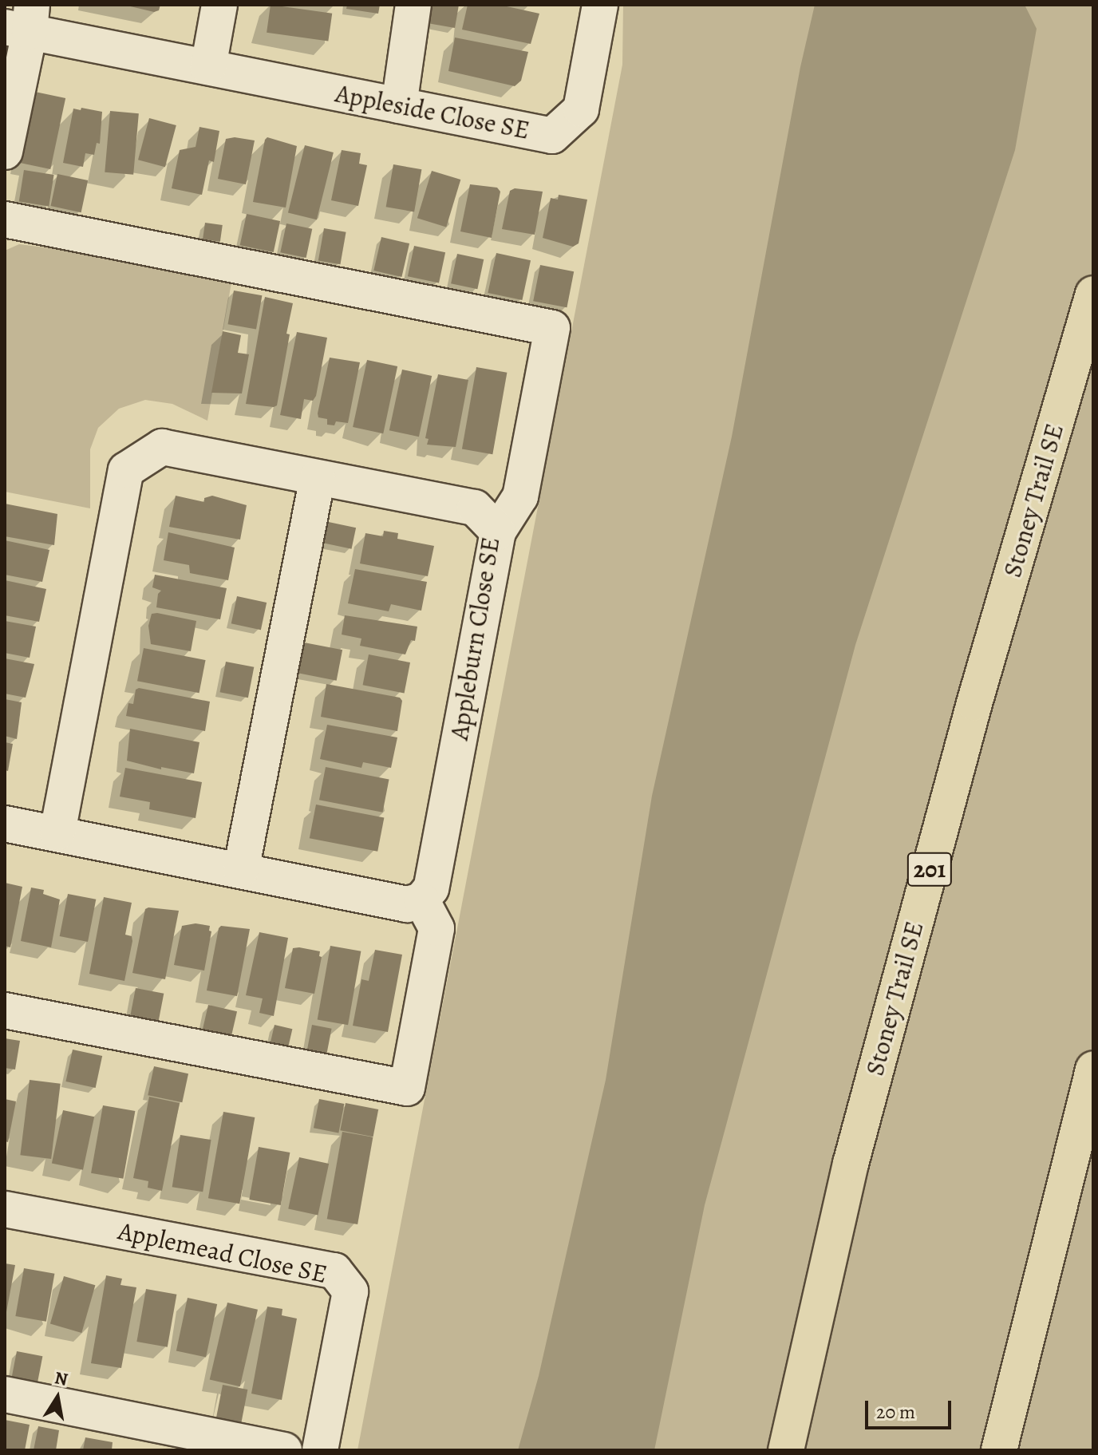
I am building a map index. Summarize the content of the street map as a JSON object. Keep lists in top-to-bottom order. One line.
{"streets":{"highway":["Stoney Trail SE","201"],"street":["Appleside Close SE","Appleburn Close SE","Applemead Close SE"]},"scale_bar":"20 m","north":"top"}
